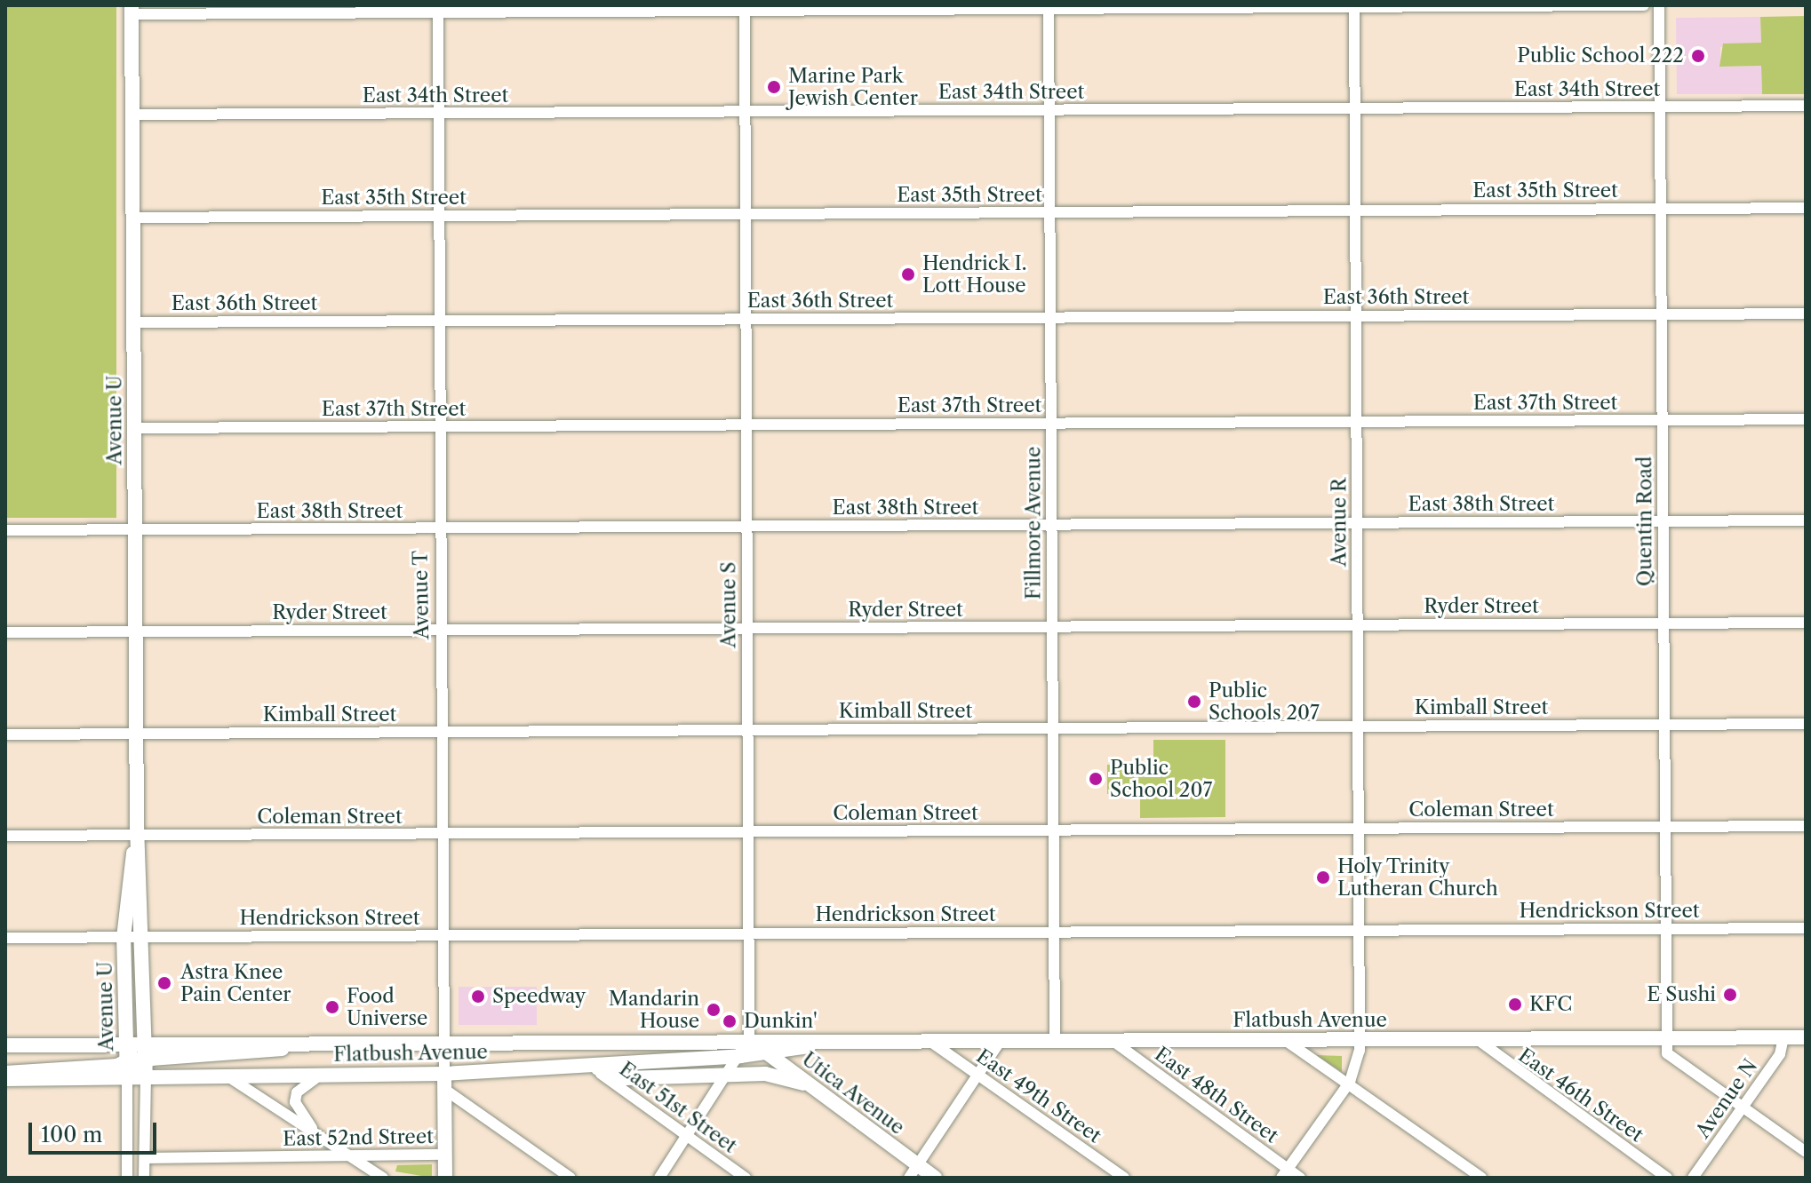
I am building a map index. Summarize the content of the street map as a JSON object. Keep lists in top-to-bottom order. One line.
{"streets":{"main road":["Avenue U","Avenue T","Flatbush Avenue","Utica Avenue"],"street":["East 34th Street","East 35th Street","East 36th Street","East 37th Street","East 38th Street","Quentin Road","Avenue R","Fillmore Avenue","Avenue S","Ryder Street","Kimball Street","Coleman Street","Hendrickson Street","East 48th Street","East 46th Street","East 49th Street","Avenue N","East 51st Street","East 52nd Street"]},"crossings":[["East 34th Street","Avenue U"],["East 34th Street","Quentin Road"],["East 34th Street","Avenue R"],["East 34th Street","Fillmore Avenue"],["East 34th Street","Avenue T"],["East 34th Street","Avenue S"],["East 35th Street","Avenue U"],["East 35th Street","Quentin Road"],["East 35th Street","Avenue R"],["East 35th Street","Fillmore Avenue"],["East 35th Street","Avenue T"],["East 35th Street","Avenue S"],["East 36th Street","Avenue U"],["East 36th Street","Quentin Road"],["East 36th Street","Avenue R"],["East 36th Street","Fillmore Avenue"],["East 36th Street","Avenue T"],["East 36th Street","Avenue S"],["East 37th Street","Avenue U"],["East 37th Street","Quentin Road"],["East 37th Street","Avenue R"],["East 37th Street","Fillmore Avenue"],["East 37th Street","Avenue T"],["East 37th Street","Avenue S"],["Avenue U","East 38th Street"],["Avenue U","Ryder Street"],["Avenue U","Kimball Street"],["Avenue U","Coleman Street"],["Avenue U","Hendrickson Street"],["Avenue U","Flatbush Avenue"],["Avenue U","East 52nd Street"],["East 38th Street","Quentin Road"],["East 38th Street","Avenue R"],["East 38th Street","Fillmore Avenue"],["East 38th Street","Avenue T"],["East 38th Street","Avenue S"],["Quentin Road","Ryder Street"],["Quentin Road","Kimball Street"],["Quentin Road","Coleman Street"],["Quentin Road","Hendrickson Street"],["Quentin Road","Flatbush Avenue"],["Avenue R","Ryder Street"],["Avenue R","Kimball Street"],["Avenue R","Coleman Street"],["Avenue R","Hendrickson Street"],["Avenue R","Flatbush Avenue"],["Fillmore Avenue","Ryder Street"],["Fillmore Avenue","Kimball Street"],["Fillmore Avenue","Coleman Street"],["Fillmore Avenue","Hendrickson Street"],["Fillmore Avenue","Flatbush Avenue"],["Avenue T","Ryder Street"],["Avenue T","Kimball Street"],["Avenue T","Coleman Street"],["Avenue T","Hendrickson Street"],["Avenue T","Flatbush Avenue"],["Avenue T","East 52nd Street"],["Avenue S","Ryder Street"],["Avenue S","Kimball Street"],["Avenue S","Coleman Street"],["Avenue S","Hendrickson Street"],["Avenue S","Flatbush Avenue"],["Avenue S","Utica Avenue"],["Avenue S","East 51st Street"],["Flatbush Avenue","Utica Avenue"],["Flatbush Avenue","East 48th Street"],["Flatbush Avenue","East 46th Street"],["Flatbush Avenue","East 49th Street"],["Flatbush Avenue","Avenue N"],["Flatbush Avenue","East 51st Street"]],"places":["Public School 222","Marine Park Jewish Center","Hendrick I. Lott House","Public Schools 207","Public School 207","Holy Trinity Lutheran Church","Astra Knee Pain Center","E Sushi","Speedway","KFC","Food Universe","Mandarin House","Dunkin'"],"scale_bar":"100 m"}
